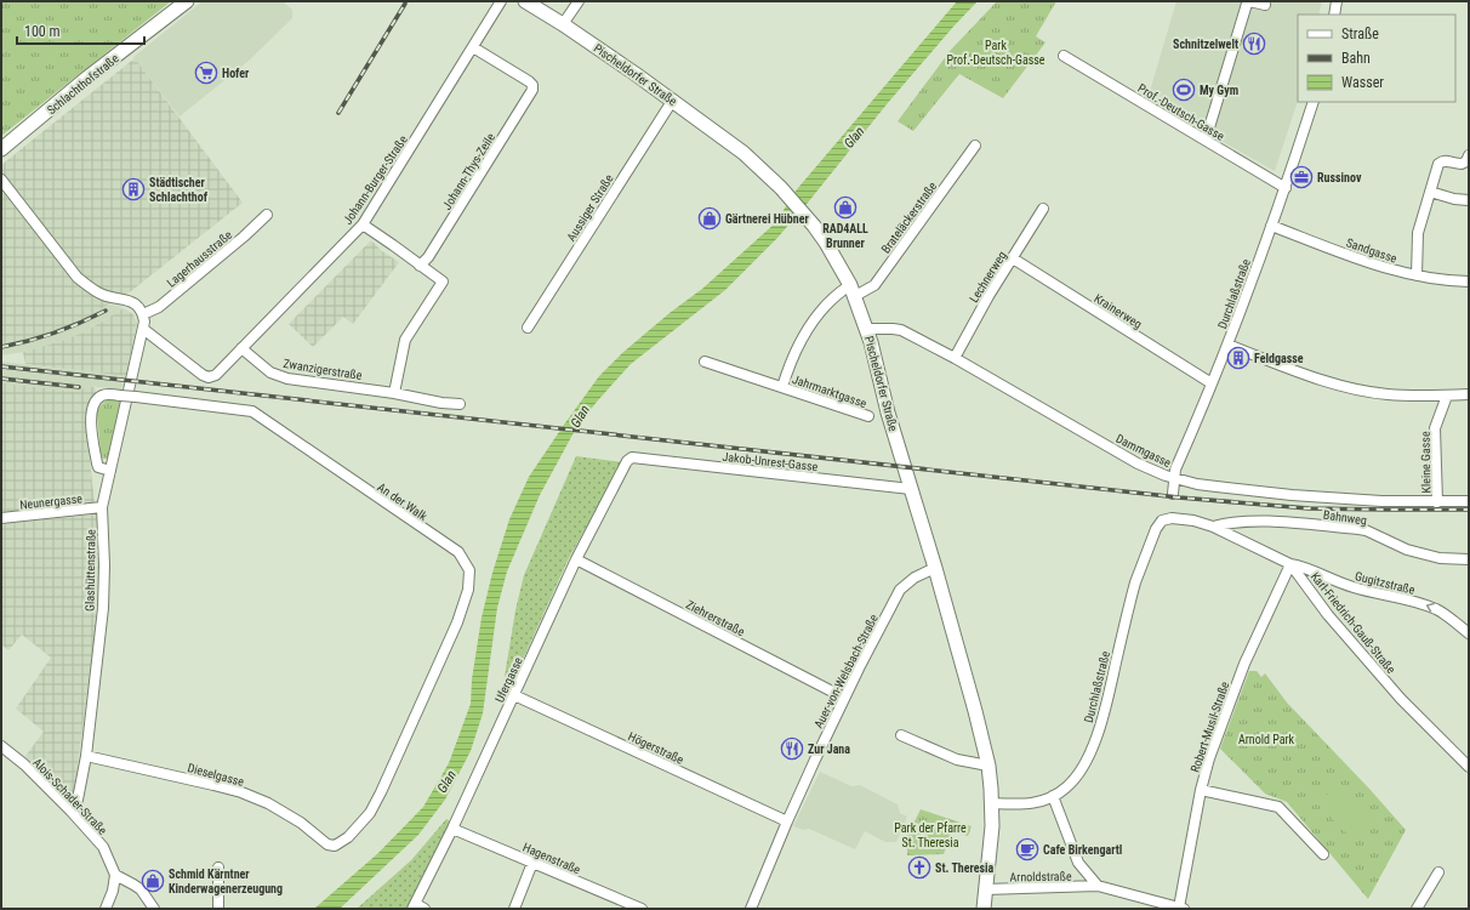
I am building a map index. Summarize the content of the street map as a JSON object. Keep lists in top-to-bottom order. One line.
{"streets":{"main road":["Pischeldorfer Straße","Schlachthofstraße"],"street":["Prof.-Deutsch-Gasse","Johann-Thys-Zeile","Johann-Burger-Straße","Aussiger Straße","Brateläckerstraße","Sandgasse","Lagerhausstraße","Lechnerweg","Durchlaßstraße","Krainerweg","Zwanzigerstraße","Jahrmarktgasse","Dammgasse","Jakob-Unrest-Gasse","Kleine Gasse","Neunergasse","An der Walk","Bahnweg","Glashüttenstraße","Gugitzstraße","Ziehrerstraße","Karl-Friedrich-Gauß-Straße","Auer-von-Welsbach-Straße","Ufergasse","Robert-Musil-Straße","Högerstraße","Dieselgasse","Alois-Schader-Straße","Hagenstraße","Arnoldstraße"]},"crossings":[["Pischeldorfer Straße","Aussiger Straße"],["Pischeldorfer Straße","Brateläckerstraße"],["Pischeldorfer Straße","Durchlaßstraße"],["Pischeldorfer Straße","Jahrmarktgasse"],["Pischeldorfer Straße","Dammgasse"],["Pischeldorfer Straße","Jakob-Unrest-Gasse"],["Pischeldorfer Straße","Auer-von-Welsbach-Straße"],["Pischeldorfer Straße","Arnoldstraße"],["Prof.-Deutsch-Gasse","Durchlaßstraße"],["Johann-Thys-Zeile","Johann-Burger-Straße"],["Johann-Burger-Straße","Zwanzigerstraße"],["Brateläckerstraße","Jahrmarktgasse"],["Sandgasse","Durchlaßstraße"],["Lechnerweg","Krainerweg"],["Lechnerweg","Dammgasse"],["Durchlaßstraße","Krainerweg"],["Durchlaßstraße","Dammgasse"],["Durchlaßstraße","Karl-Friedrich-Gauß-Straße"],["Durchlaßstraße","Arnoldstraße"],["Dammgasse","Kleine Gasse"],["Jakob-Unrest-Gasse","Ufergasse"],["Neunergasse","Glashüttenstraße"],["An der Walk","Glashüttenstraße"],["An der Walk","Dieselgasse"],["Bahnweg","Karl-Friedrich-Gauß-Straße"],["Glashüttenstraße","Dieselgasse"],["Glashüttenstraße","Alois-Schader-Straße"],["Gugitzstraße","Karl-Friedrich-Gauß-Straße"],["Gugitzstraße","Robert-Musil-Straße"],["Ziehrerstraße","Auer-von-Welsbach-Straße"],["Ziehrerstraße","Ufergasse"],["Karl-Friedrich-Gauß-Straße","Robert-Musil-Straße"],["Auer-von-Welsbach-Straße","Högerstraße"],["Ufergasse","Högerstraße"],["Ufergasse","Hagenstraße"],["Robert-Musil-Straße","Arnoldstraße"]],"one_way":["Gugitzstraße"],"water":["Glan"],"parks":["Park Prof.-Deutsch-Gasse","Arnold Park","Park der Pfarre St. Theresia"],"places":{"restaurant":["Schnitzelwelt","Zur Jana"],"supermarket":["Hofer"],"sports":["My Gym"],"office":["Russinov"],"building":["Städtischer Schlachthof","Feldgasse"],"shop":["RAD4ALL Brunner","Gärtnerei Hübner","Schmid Kärntner Kinderwagenerzeugung"],"cafe":["Cafe Birkengartl"],"church":["St. Theresia"]},"legend":["Straße","Bahn","Wasser"],"scale_bar":"100 m"}
